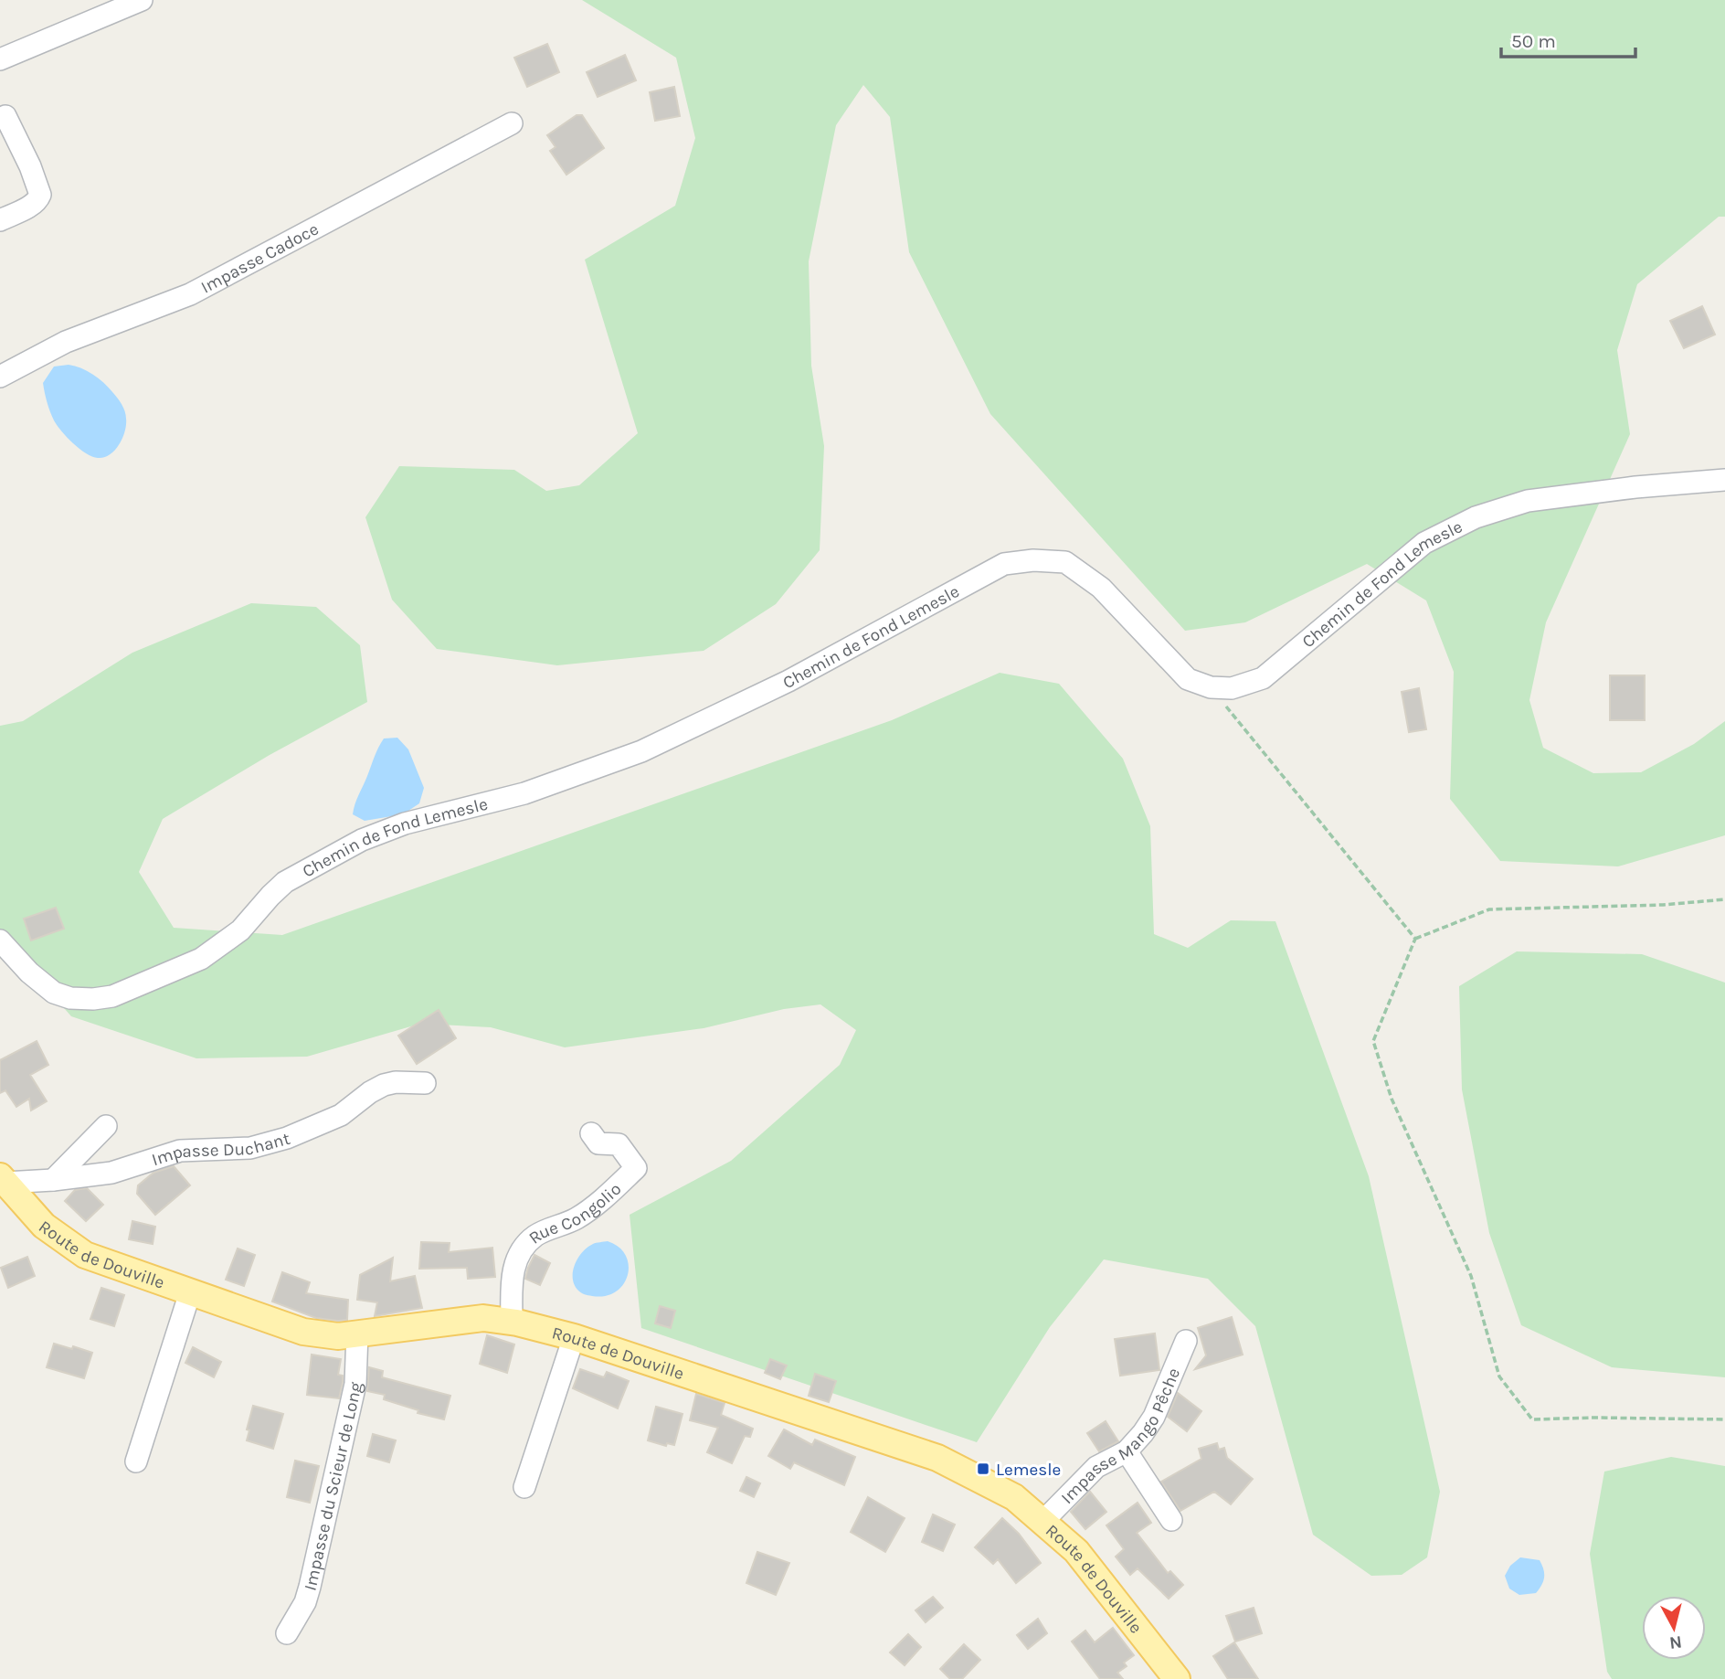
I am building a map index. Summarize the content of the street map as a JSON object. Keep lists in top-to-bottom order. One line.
{"streets":{"main road":["Route de Douville"],"street":["Impasse Cadoce","Chemin de Fond Lemesle","Impasse Duchant","Rue Congolio","Impasse Mango Pêche","Impasse du Scieur de Long"]},"crossings":[["Impasse Duchant","Route de Douville"],["Rue Congolio","Route de Douville"],["Route de Douville","Impasse Mango Pêche"],["Route de Douville","Impasse du Scieur de Long"]],"places":{"transit":["Lemesle"]},"scale_bar":"50 m","north":"bottom"}
